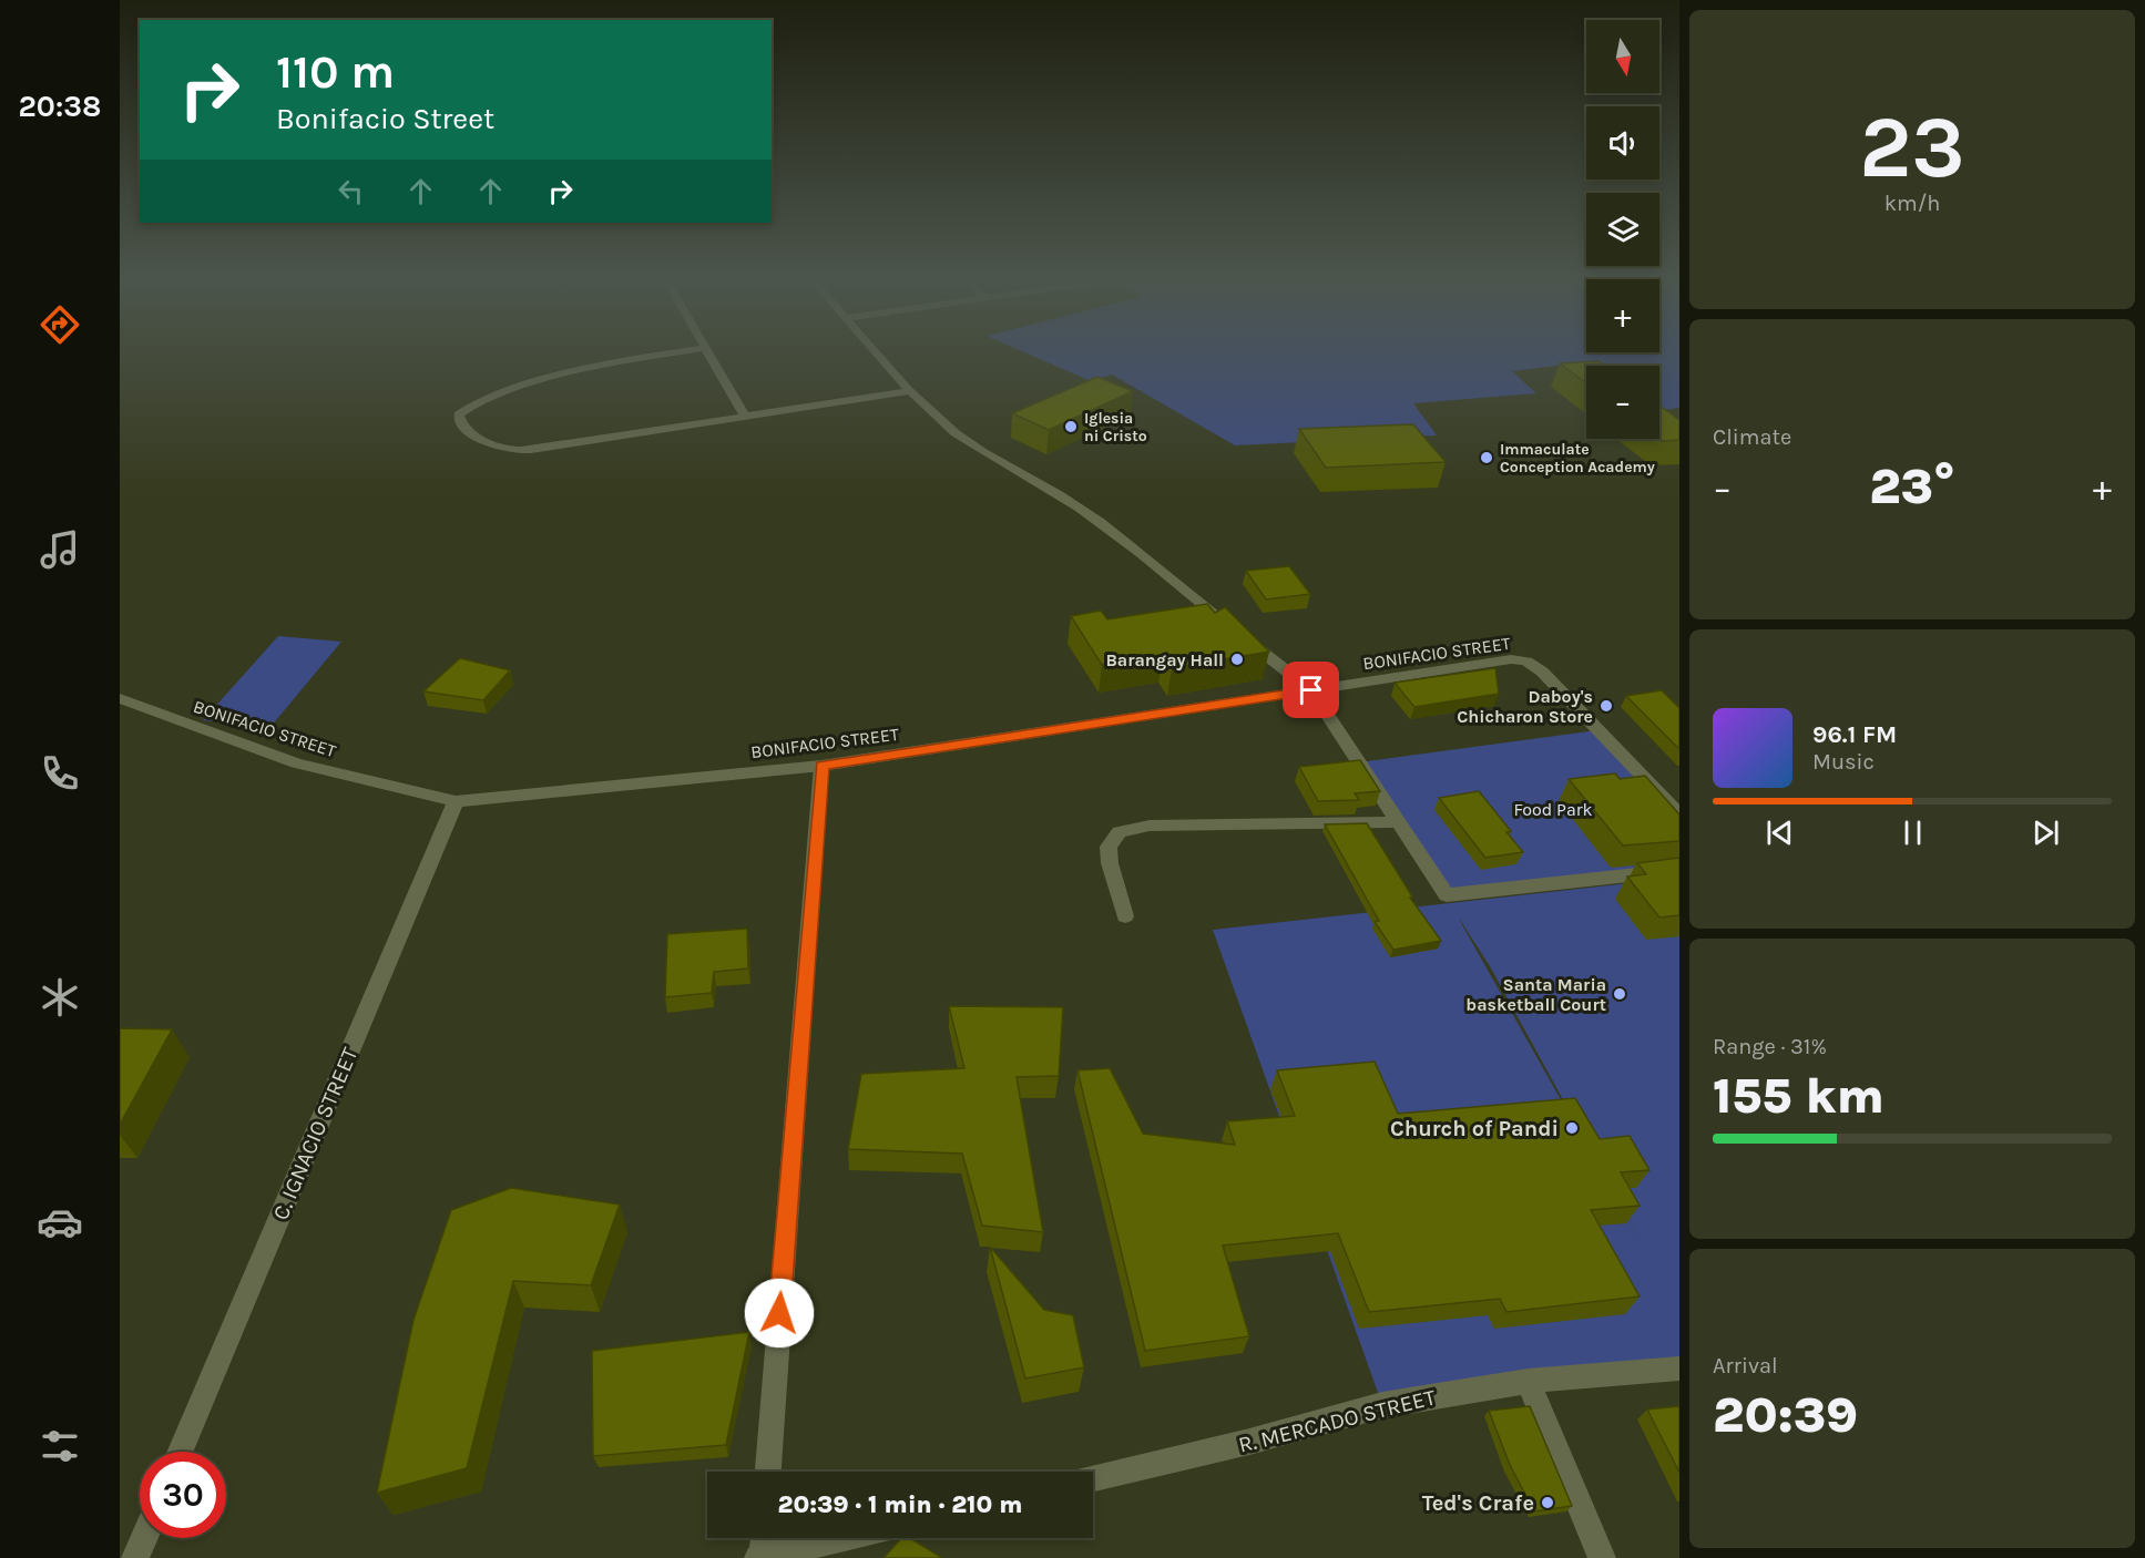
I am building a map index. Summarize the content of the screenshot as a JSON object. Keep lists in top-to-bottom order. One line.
{"streets":{"street":["BONIFACIO STREET","C. IGNACIO STREET","R. MERCADO STREET"]},"crossings":[["BONIFACIO STREET","C. IGNACIO STREET"]],"parks":["Food Park"],"places":["Iglesia ni Cristo","Immaculate Conception Academy","Barangay Hall","Daboy's Chicharon Store","Santa Maria basketball Court","Church of Pandi","Ted's Crafe"],"north":"bottom","page":{"tabs":"20:38","tile":[["23","km/h"],"Climate",["Range · 31%","155 km"],["Arrival","20:39"]],"map_buttons":["+","−"],"turn":["110 m","Bonifacio Street"],"heat":["−","23°","+"],"song":["96.1 FM","Music"],"limit":"30","trip":"20:39 · 1 min · 210 m"}}
